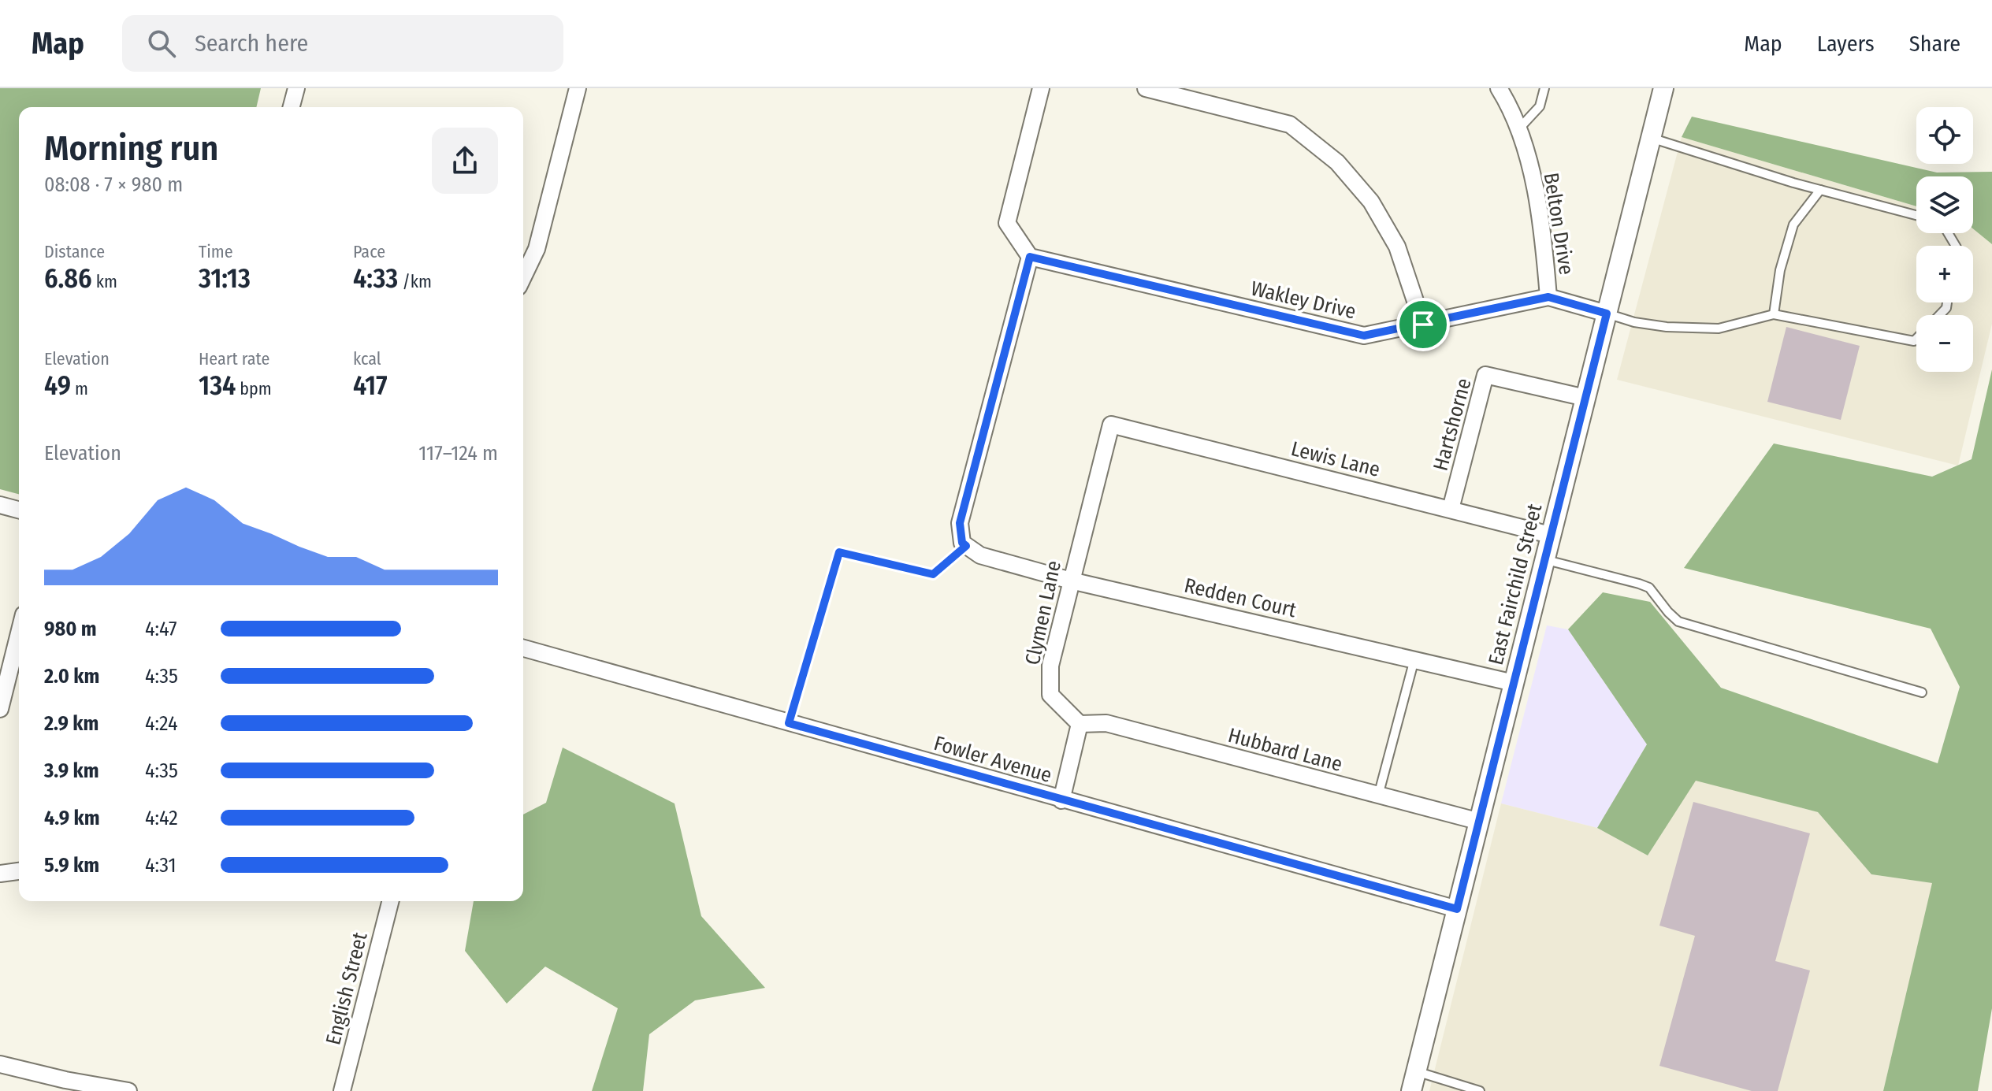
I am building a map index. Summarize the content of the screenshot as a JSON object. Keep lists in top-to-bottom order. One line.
{"streets":{"street":["Belton Drive","Wakley Drive","Hartshorne","Lewis Lane","East Fairchild Street","Redden Court","Clymen Lane","Hubbard Lane","Fowler Avenue","English Street"]},"crossings":[["Belton Drive","Wakley Drive"],["Wakley Drive","East Fairchild Street"],["Hartshorne","Lewis Lane"],["Hartshorne","East Fairchild Street"],["Lewis Lane","East Fairchild Street"],["Lewis Lane","Clymen Lane"],["East Fairchild Street","Redden Court"],["East Fairchild Street","Hubbard Lane"],["East Fairchild Street","Fowler Avenue"],["Redden Court","Clymen Lane"],["Clymen Lane","Hubbard Lane"]],"page":{"header":"Map","search":"Search here","nav":["Map","Layers","Share"],"map_buttons":["+","−"],"heading":["Morning run","08:08 · 7 × 980 m"],"stats":[["Distance","6.86 km"],["Time","31:13"],["Pace","4:33 /km"],["Elevation","49 m"],["Heart rate","134 bpm"],["kcal","417"]],"chart":["Elevation","117–124 m"],"list":[{"name":"980 m","note":"4:47"},{"name":"2.0 km","note":"4:35"},{"name":"2.9 km","note":"4:24"},{"name":"3.9 km","note":"4:35"},{"name":"4.9 km","note":"4:42"},{"name":"5.9 km","note":"4:31"}]}}
